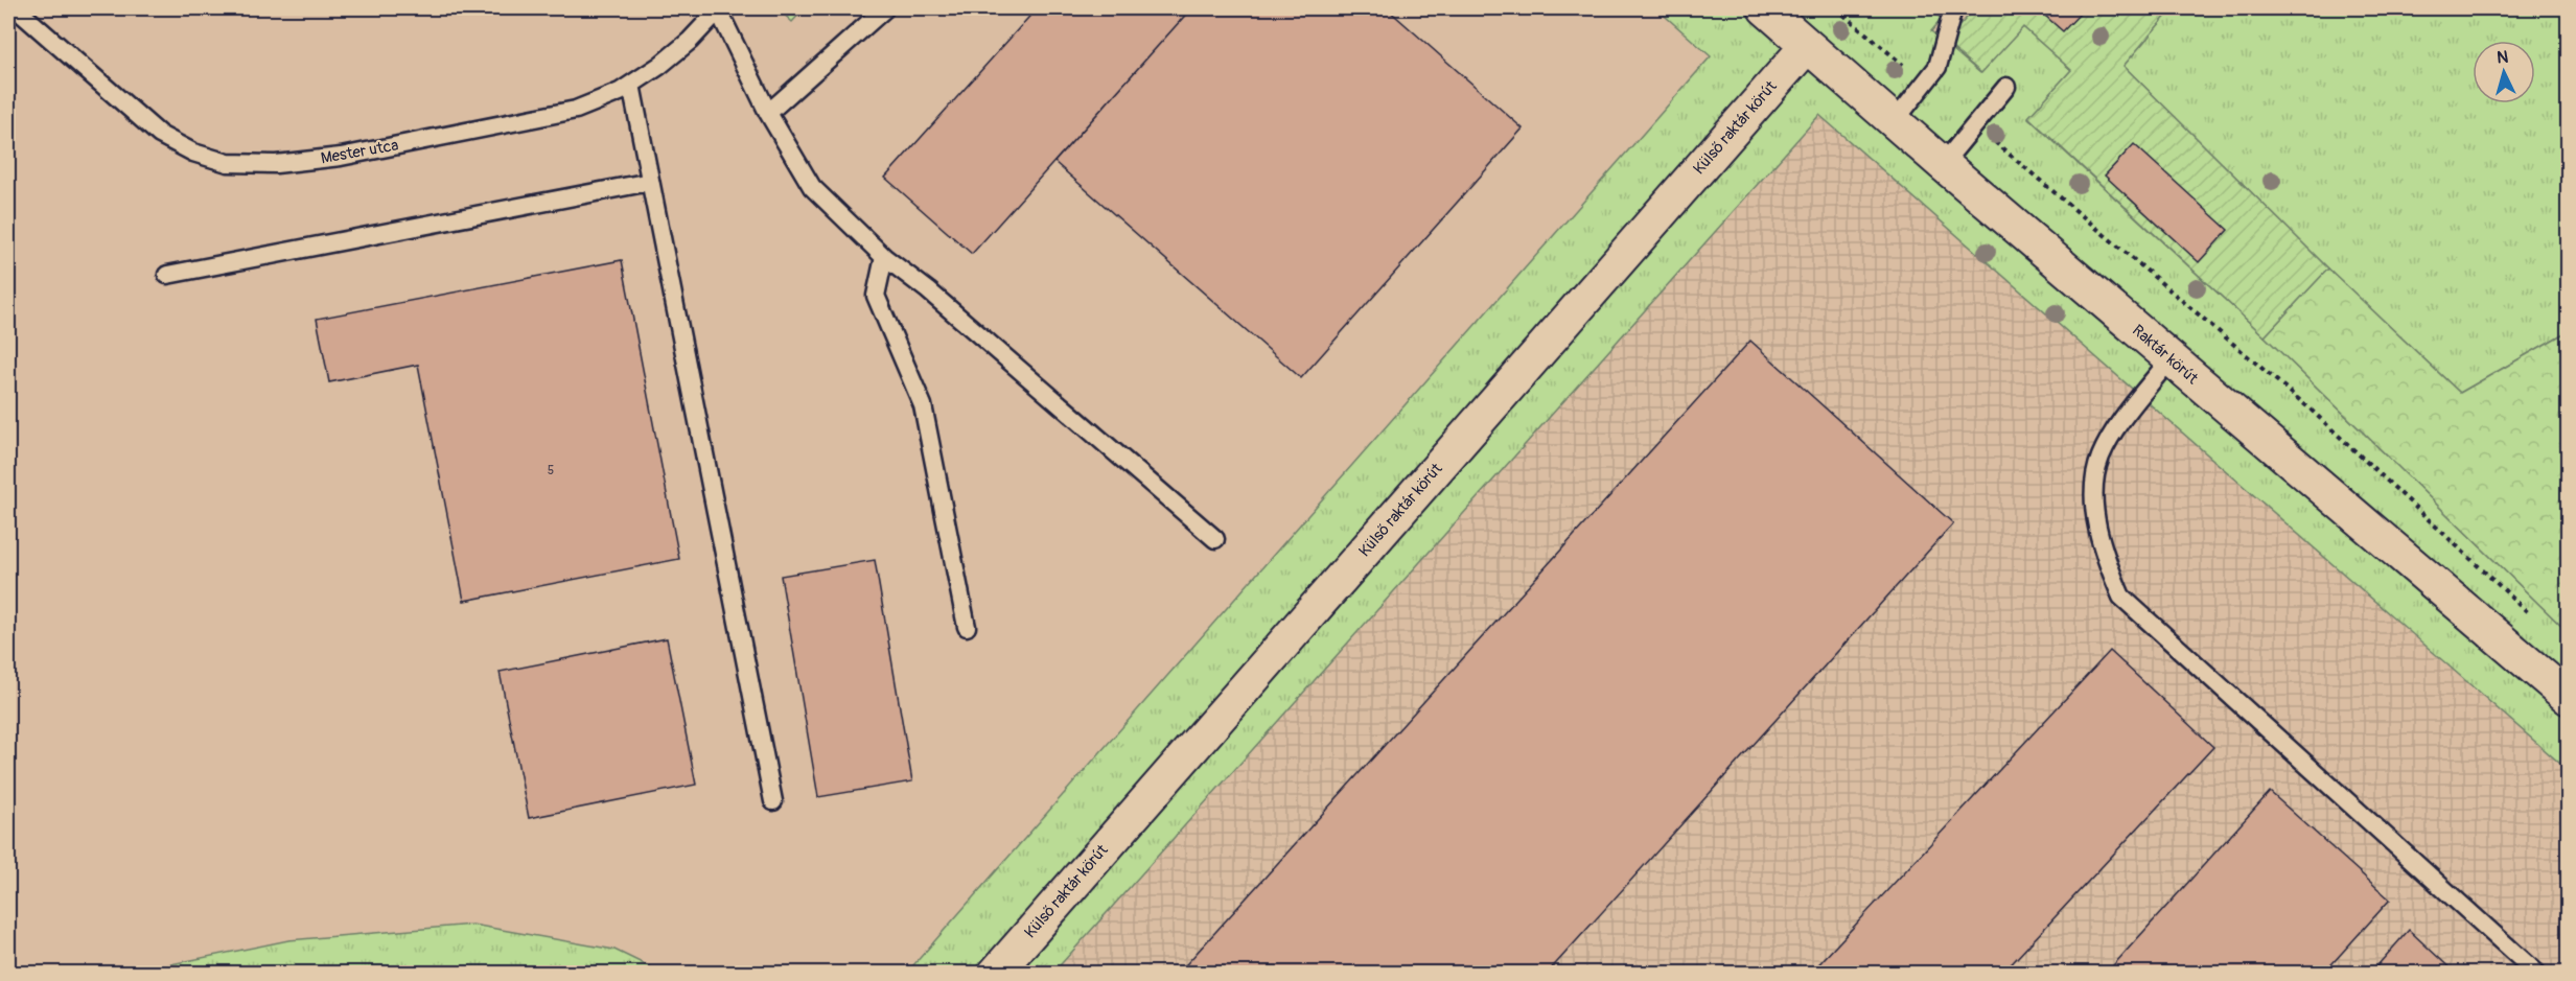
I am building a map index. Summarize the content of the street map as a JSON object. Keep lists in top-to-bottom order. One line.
{"streets":{"street":["Külső raktár körút","Raktár körút"],"lane":["Mester utca"]},"crossings":[["Külső raktár körút","Raktár körút"]],"house_numbers":["5"],"north":"top"}
